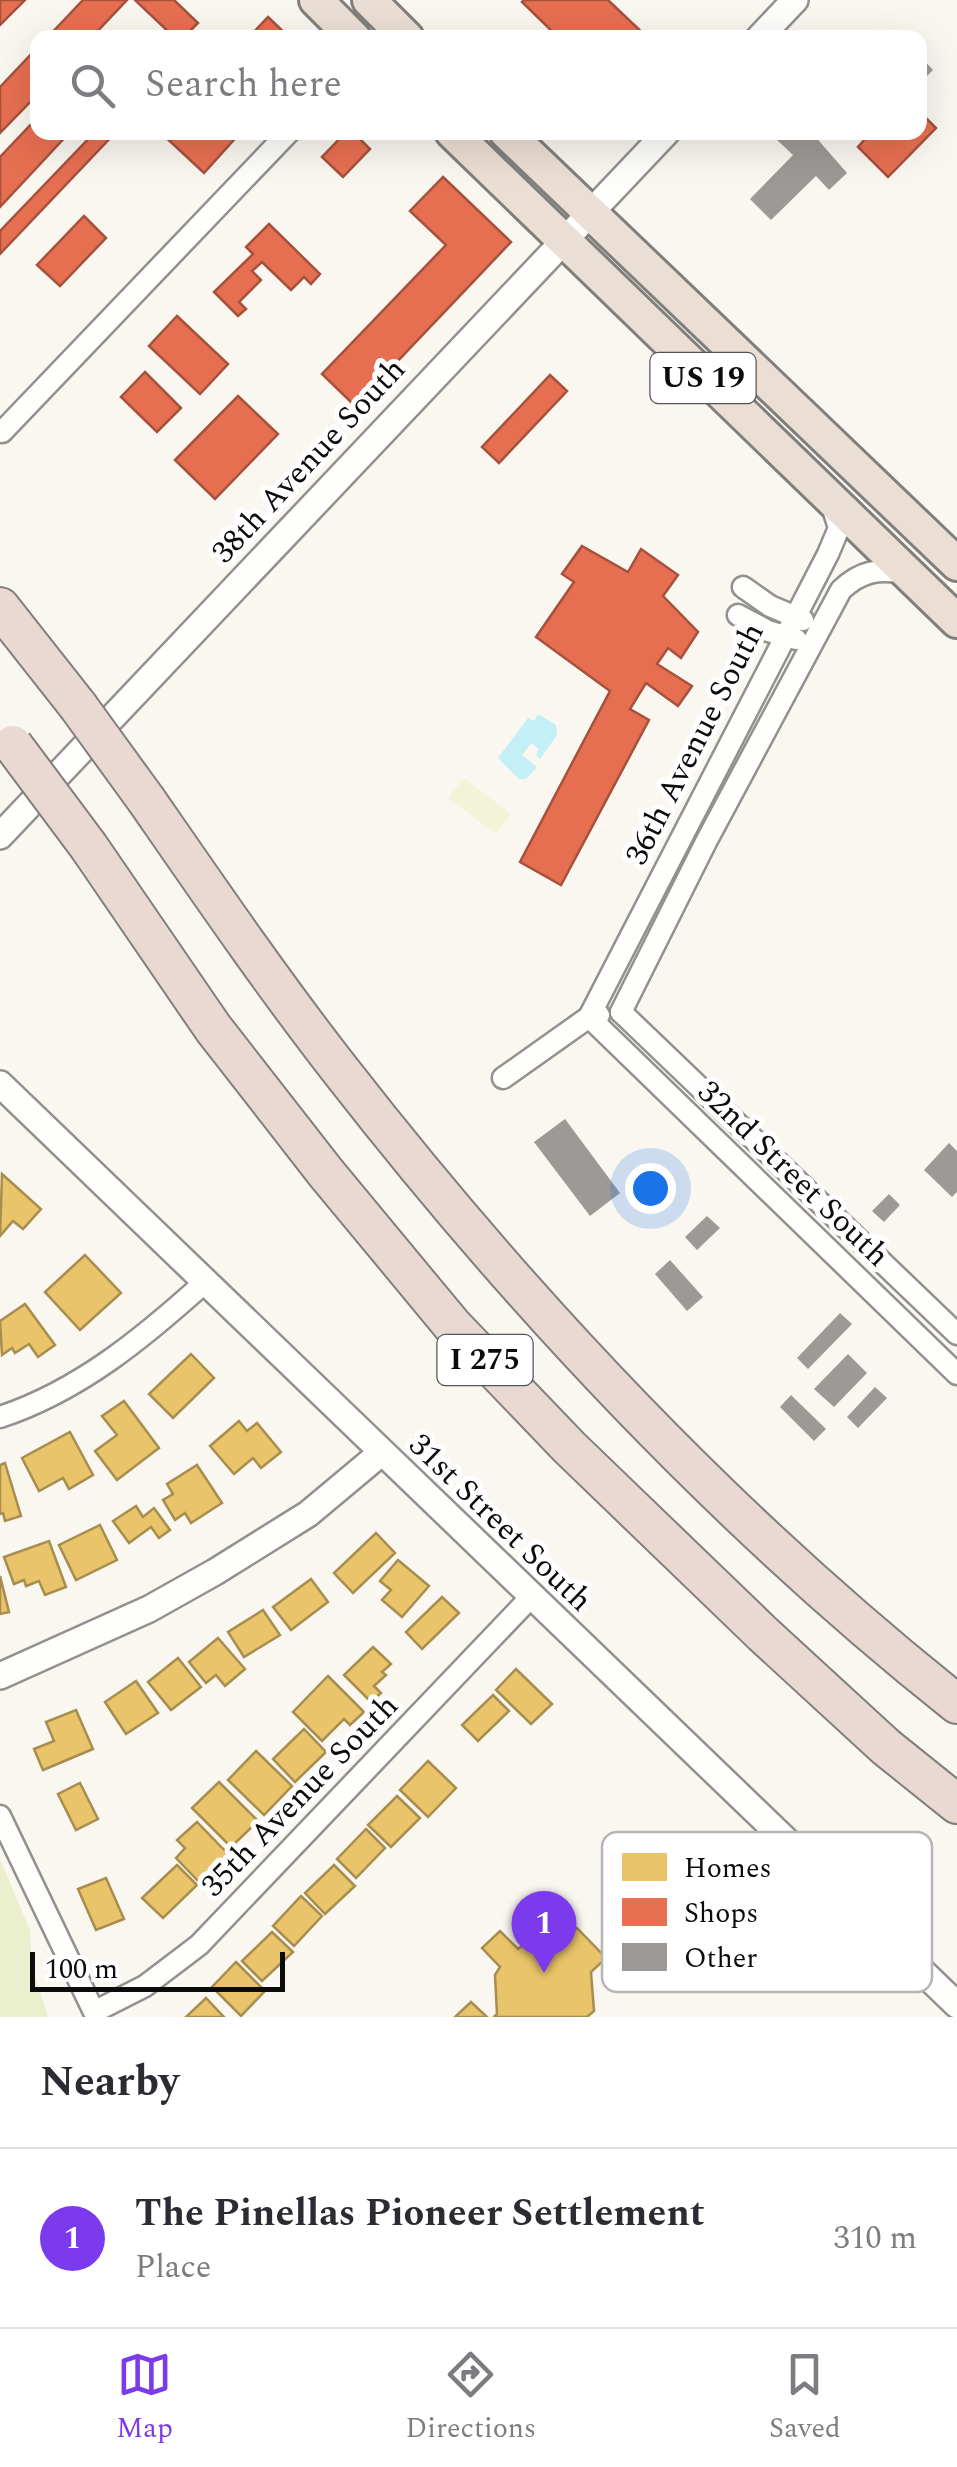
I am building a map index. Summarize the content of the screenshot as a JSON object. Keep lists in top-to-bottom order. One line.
{"streets":{"highway":["US 19","I 275"],"street":["38th Avenue South","36th Avenue South","32nd Street South","31st Street South","35th Avenue South"]},"crossings":[["US 19","38th Avenue South"],["US 19","36th Avenue South"],["36th Avenue South","32nd Street South"],["31st Street South","35th Avenue South"]],"legend":["Homes","Shops","Other"],"scale_bar":"100 m","page":{"search":"Search here","pins":"1","scale":"100 m","heading":"Nearby","list":[{"mark":"1","name":"The Pinellas Pioneer Settlement","note":"Place","value":"310 m"}],"nav":["Map","Directions","Saved"]}}
